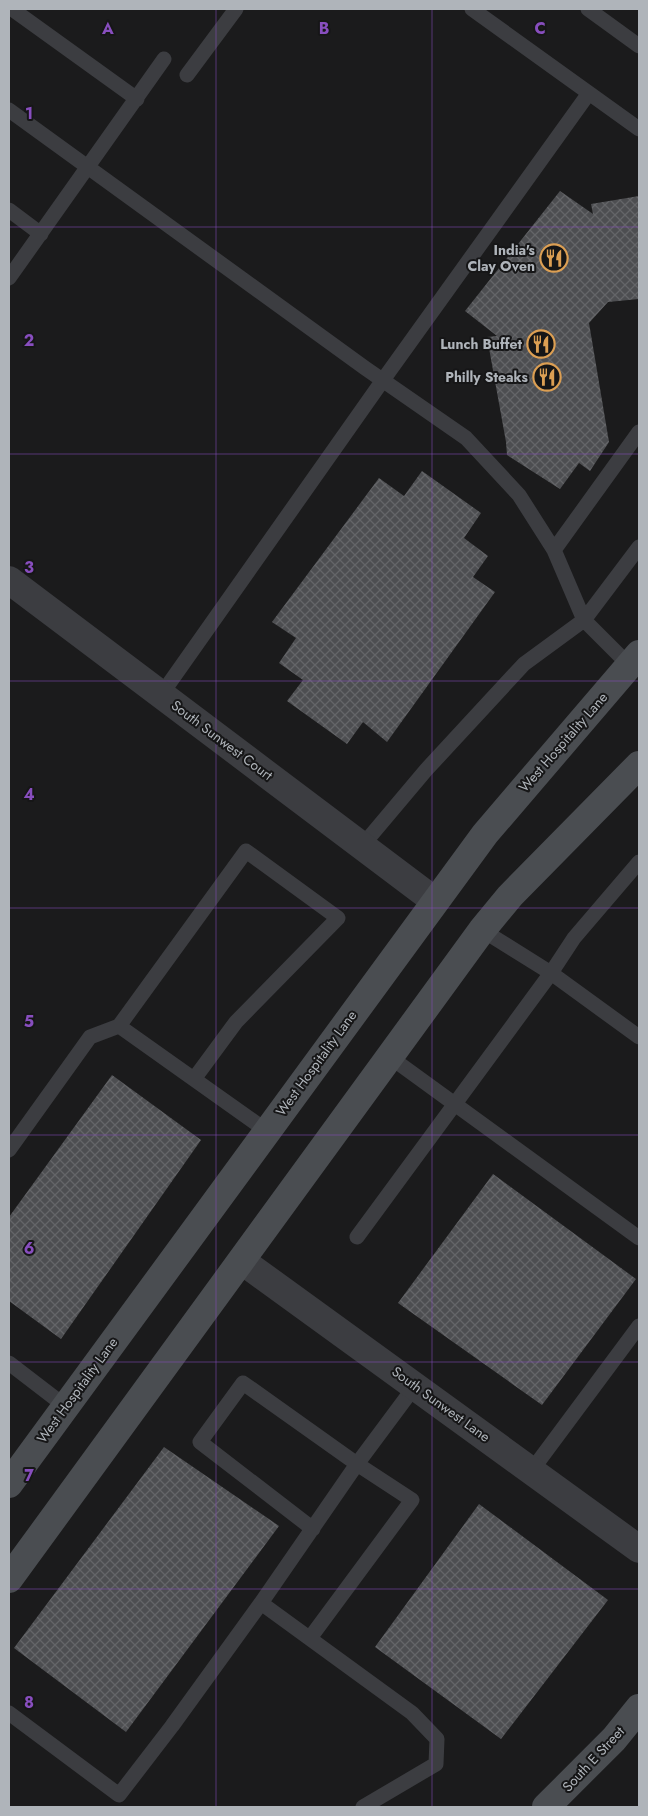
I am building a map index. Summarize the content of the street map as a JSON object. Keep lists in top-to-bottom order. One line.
{"streets":{"main road":["West Hospitality Lane","South E Street"],"street":["South Sunwest Court","South Sunwest Lane"]},"crossings":[["South Sunwest Court","West Hospitality Lane"]],"places":{"restaurant":["India's Clay Oven","Lunch Buffet","Philly Steaks"]},"grid":{"columns":["A","B","C"],"rows":["1","2","3","4","5","6","7","8"]}}
